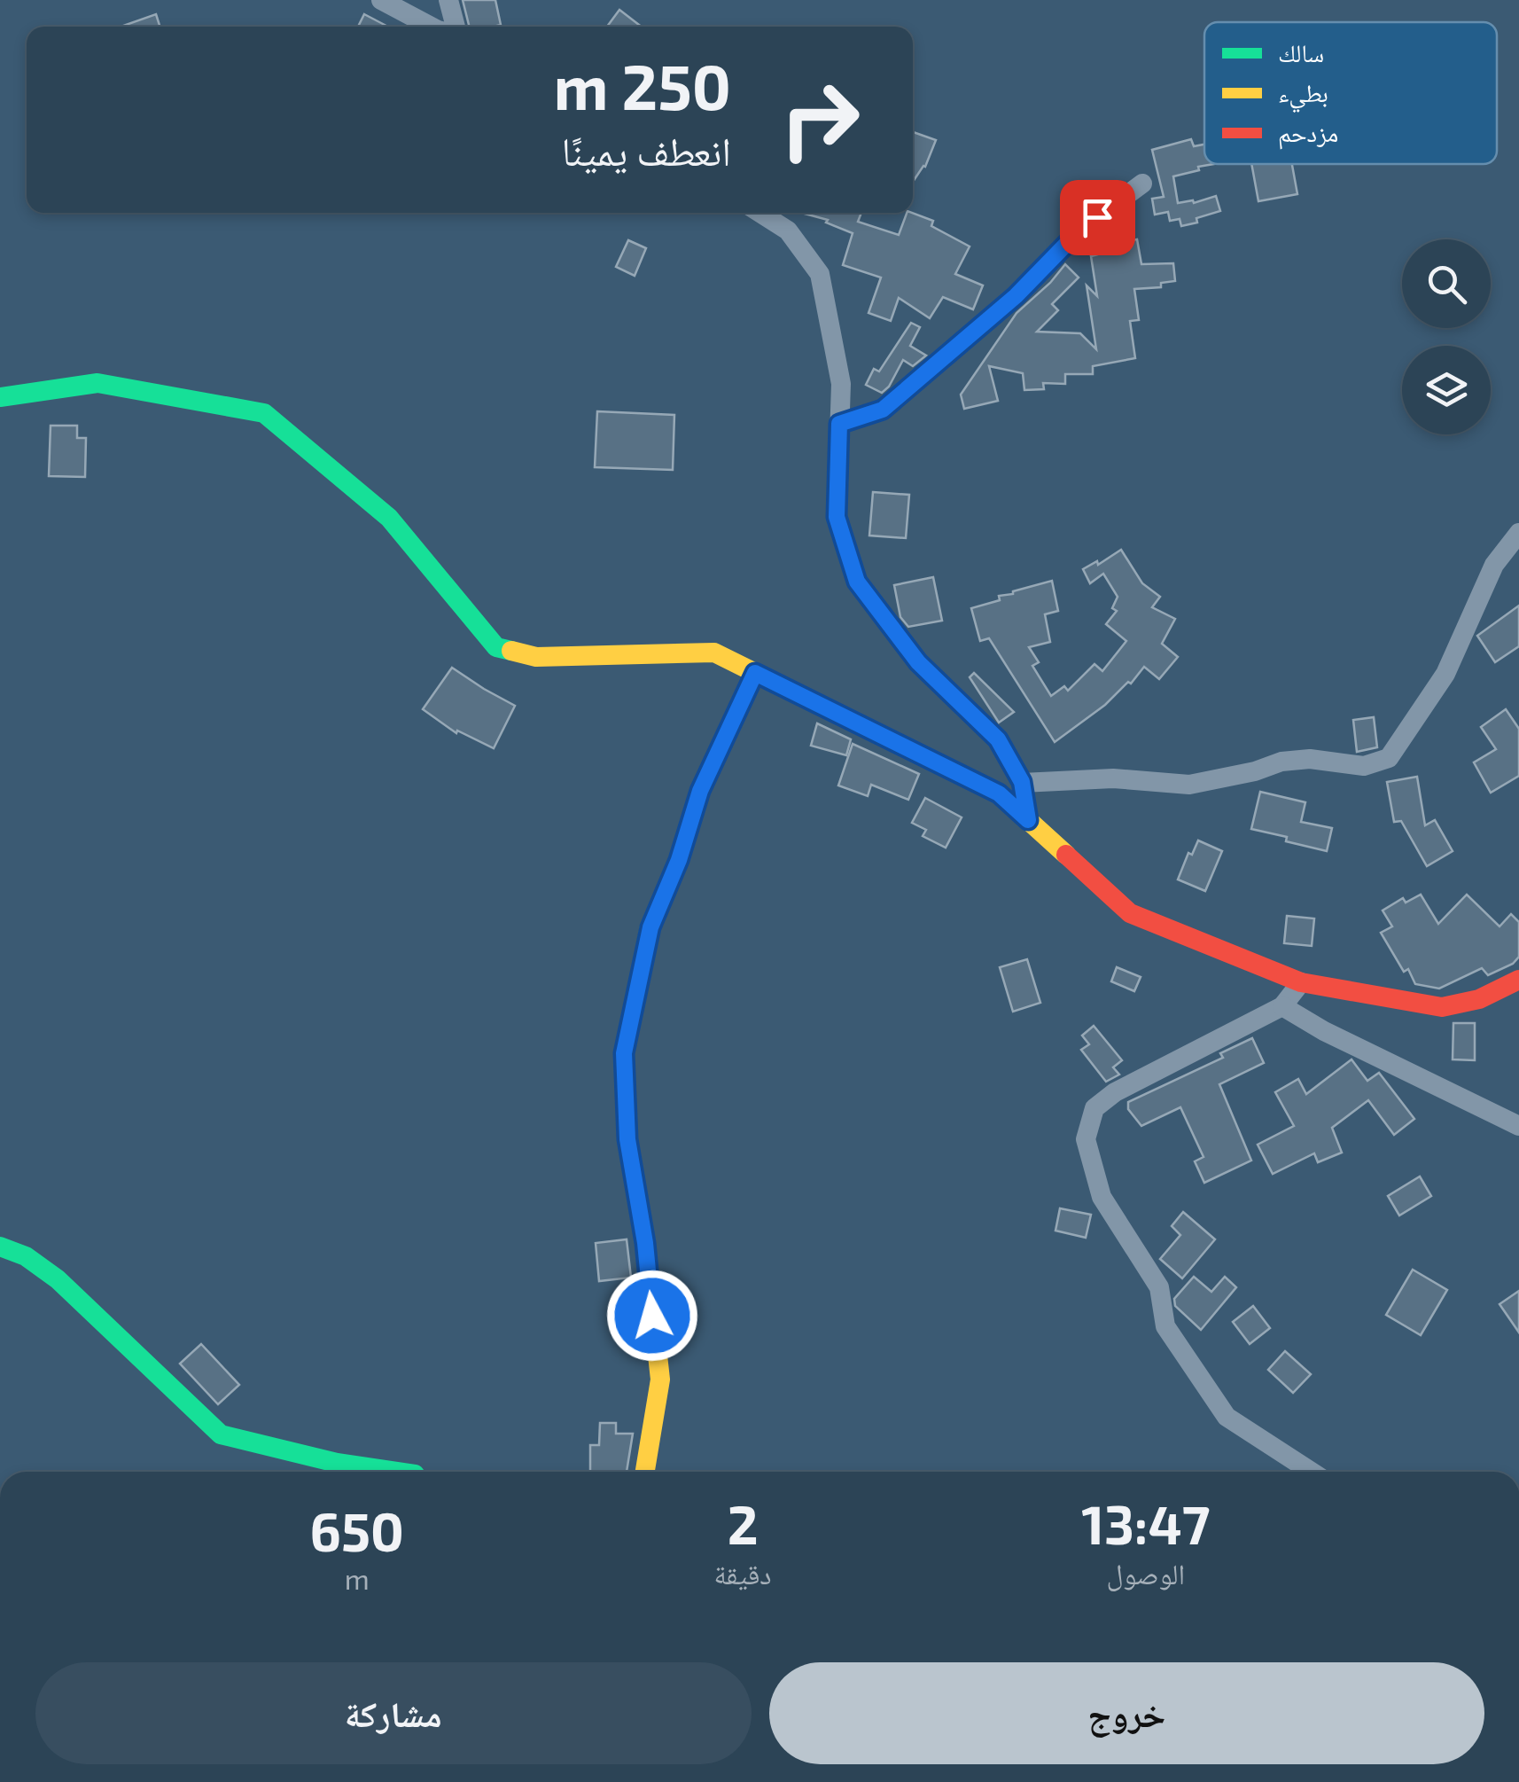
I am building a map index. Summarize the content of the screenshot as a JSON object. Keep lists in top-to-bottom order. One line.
{"legend":["سالك","بطيء","مزدحم"],"page":{"turn":["250 m","انعطف يمينًا"],"eta":["13:47","الوصول","2","دقيقة","650","m"],"buttons":["خروج","مشاركة"]}}
